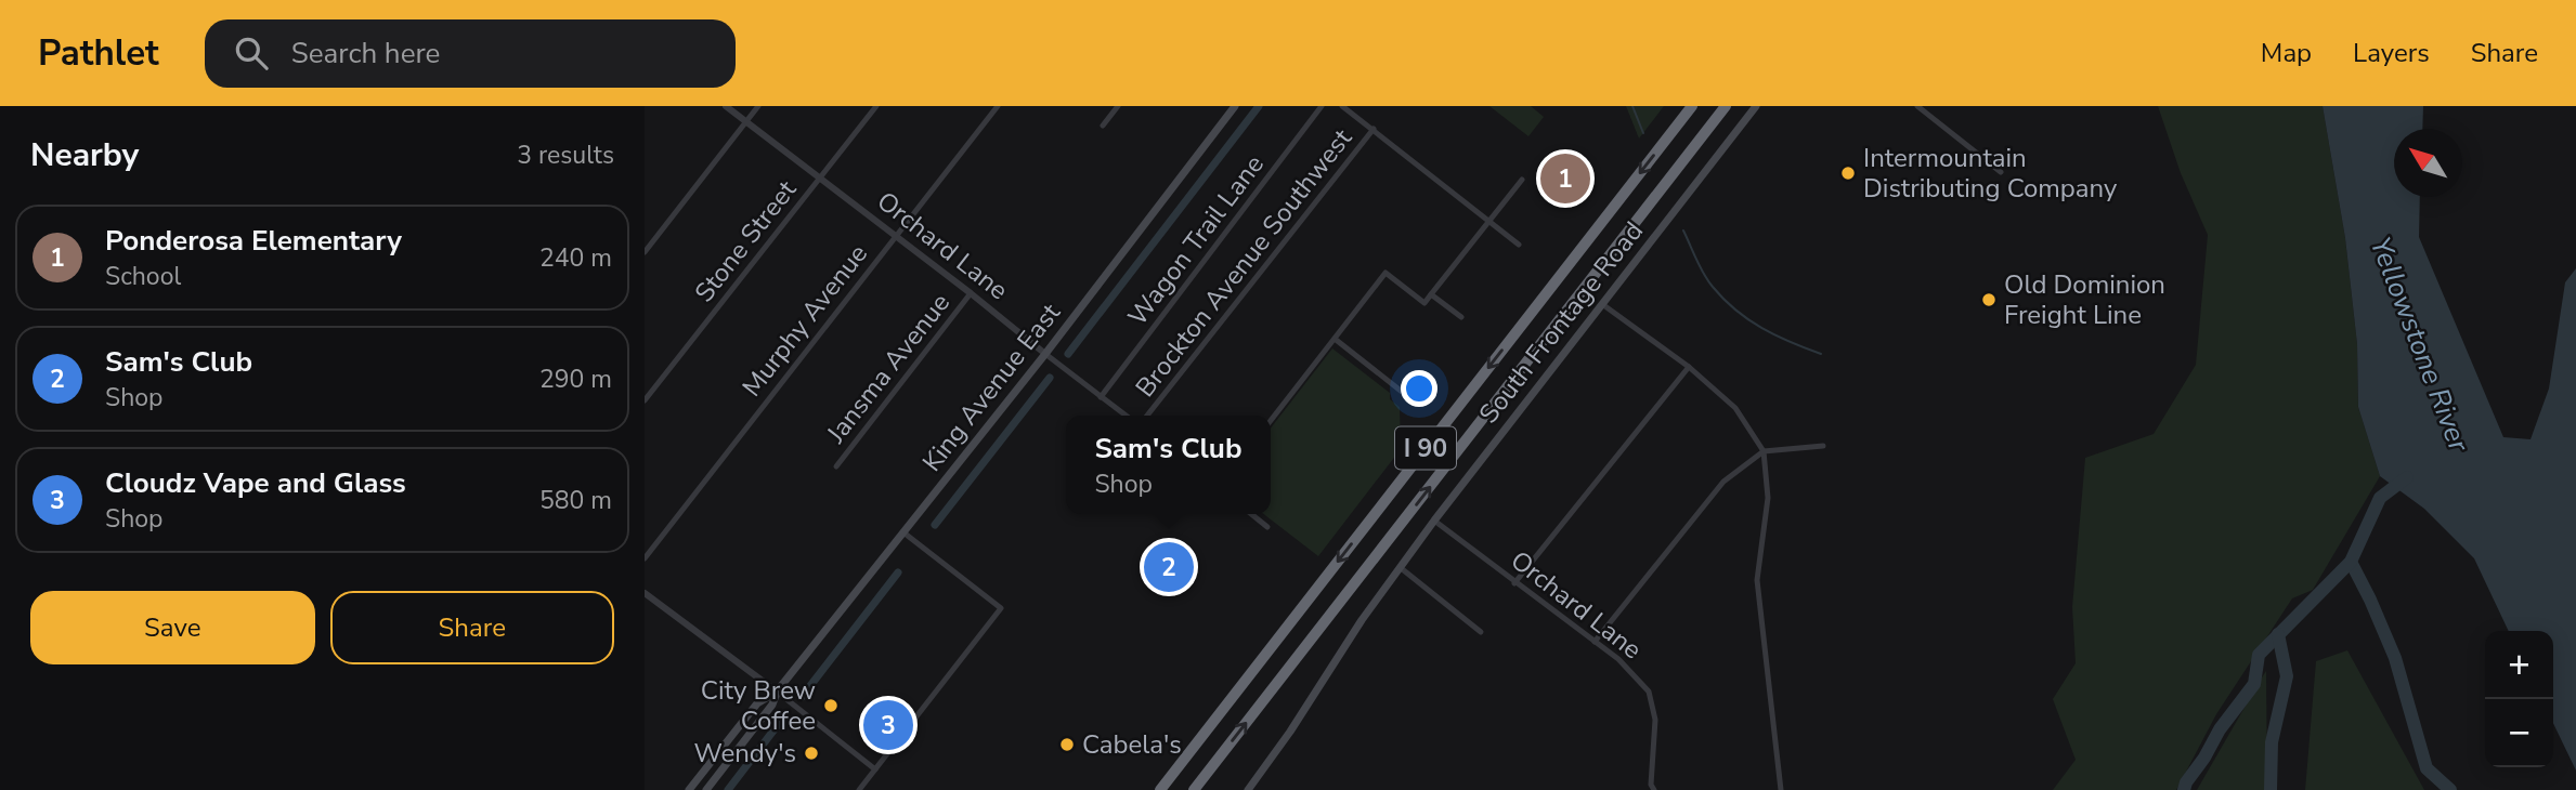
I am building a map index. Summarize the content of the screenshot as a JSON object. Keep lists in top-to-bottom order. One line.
{"streets":{"highway":["I 90"],"main road":["South Frontage Road","King Avenue East"],"street":["Wagon Trail Lane","Stone Street","Orchard Lane","Brockton Avenue Southwest","Murphy Avenue","Jansma Avenue"]},"crossings":[["Wagon Trail Lane","Orchard Lane"],["Stone Street","Orchard Lane"],["Orchard Lane","Murphy Avenue"],["Orchard Lane","South Frontage Road"],["Orchard Lane","Jansma Avenue"],["Orchard Lane","King Avenue East"]],"water":["Yellowstone River"],"places":["Intermountain Distributing Company","Old Dominion Freight Line","City Brew Coffee","Cabela's","Wendy's"],"north":"top left","page":{"header":"Pathlet","search":"Search here","nav":["Map","Layers","Share"],"heading":["Nearby","3 results"],"pins":["1","2","3"],"list":[{"mark":"1","name":"Ponderosa Elementary","note":"School","value":"240 m"},{"mark":"2","name":"Sam's Club","note":"Shop","value":"290 m"},{"mark":"3","name":"Cloudz Vape and Glass","note":"Shop","value":"580 m"}],"popup":["Sam's Club","Shop"],"buttons":["Save","Share"],"map_buttons":["+","−"]}}
